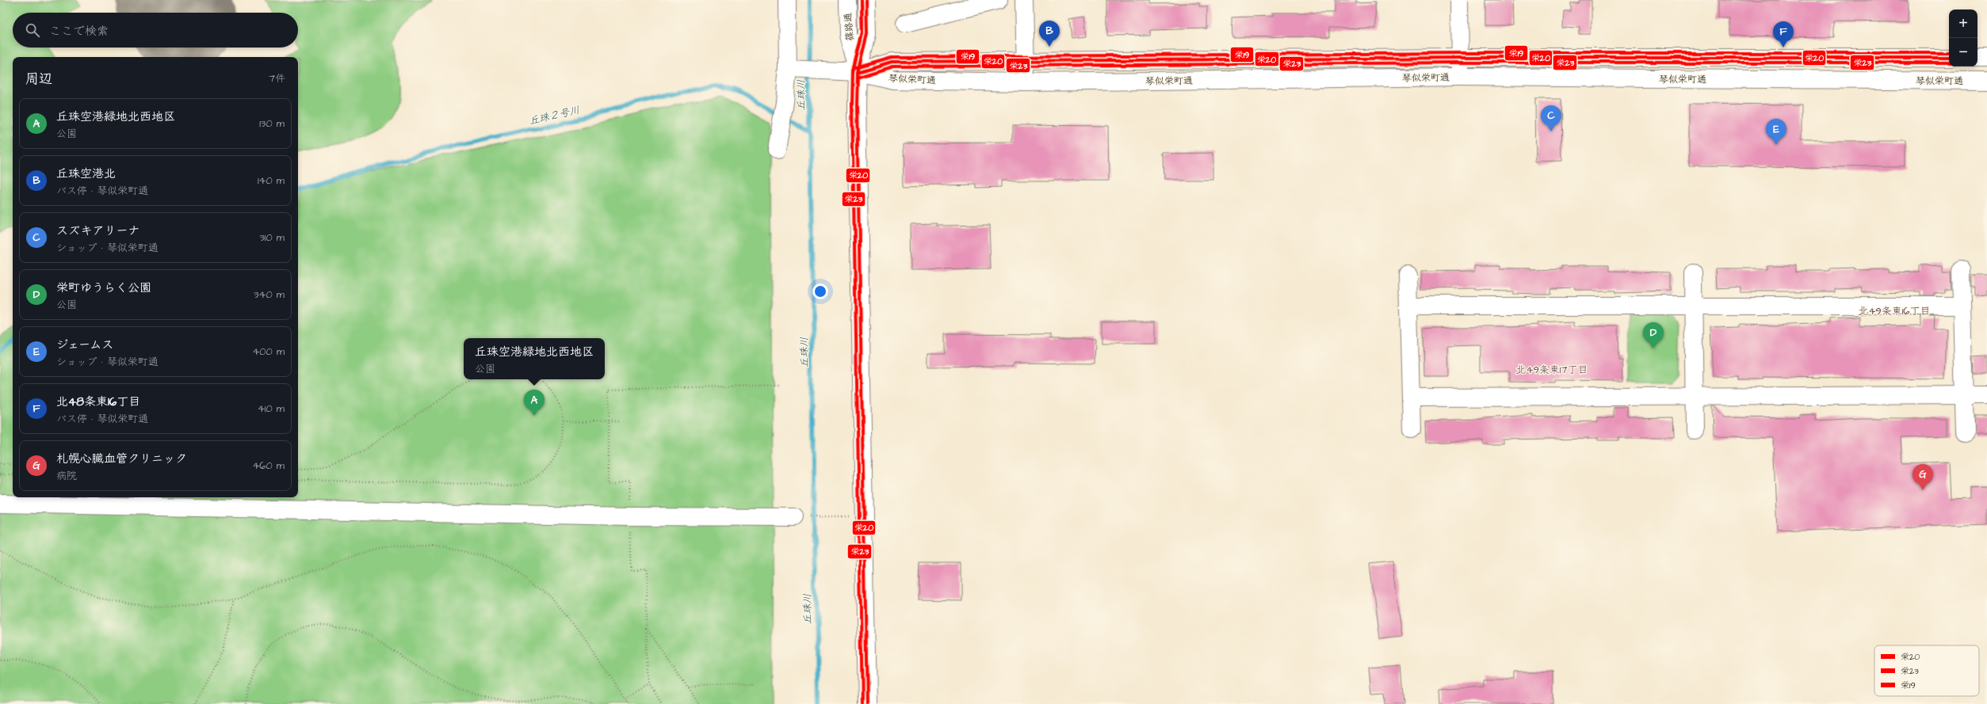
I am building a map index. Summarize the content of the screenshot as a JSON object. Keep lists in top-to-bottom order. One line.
{"streets":{"street":["篠路通","琴似栄町通"]},"crossings":[["篠路通","琴似栄町通"]],"districts":["北49条東16丁目","北49条東17丁目"],"water":["丘珠川","丘珠２号川"],"lines":["transit line 栄20","transit line 栄23","transit line 栄19"],"legend":["栄20","栄23","栄19"],"page":{"map_buttons":["+","−"],"search":"ここで検索","pins":["B","F","C","E","D","A","G"],"heading":["周辺","7件"],"list":[{"mark":"A","name":"丘珠空港緑地北西地区","note":"公園","value":"130 m"},{"mark":"B","name":"丘珠空港北","note":"バス停 · 琴似栄町通","value":"140 m"},{"mark":"C","name":"スズキアリーナ","note":"ショップ · 琴似栄町通","value":"310 m"},{"mark":"D","name":"栄町ゆうらく公園","note":"公園","value":"340 m"},{"mark":"E","name":"ジェームス","note":"ショップ · 琴似栄町通","value":"400 m"},{"mark":"F","name":"北48条東16丁目","note":"バス停 · 琴似栄町通","value":"410 m"},{"mark":"G","name":"札幌心臓血管クリニック","note":"病院","value":"460 m"}],"popup":["丘珠空港緑地北西地区","公園"]}}
